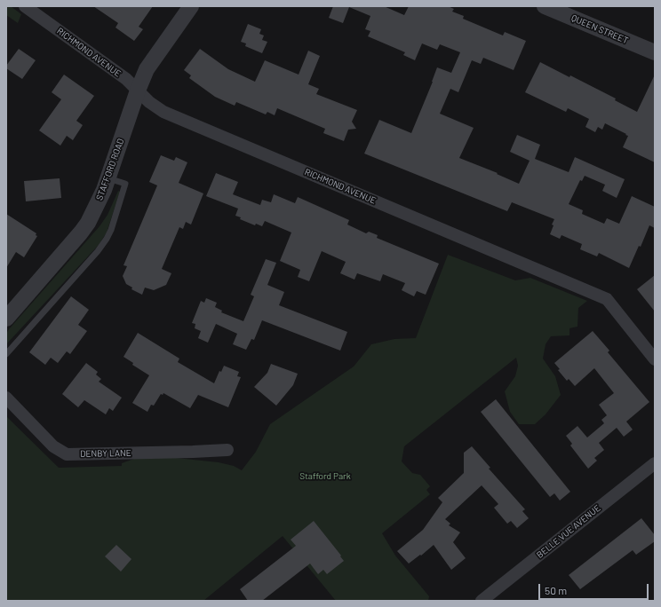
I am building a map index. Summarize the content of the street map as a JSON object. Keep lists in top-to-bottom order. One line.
{"streets":{"street":["QUEEN STREET","RICHMOND AVENUE","STAFFORD ROAD","DENBY LANE","BELLE VUE AVENUE"]},"crossings":[["RICHMOND AVENUE","STAFFORD ROAD"]],"parks":["Stafford Park"],"scale_bar":"50 m"}
